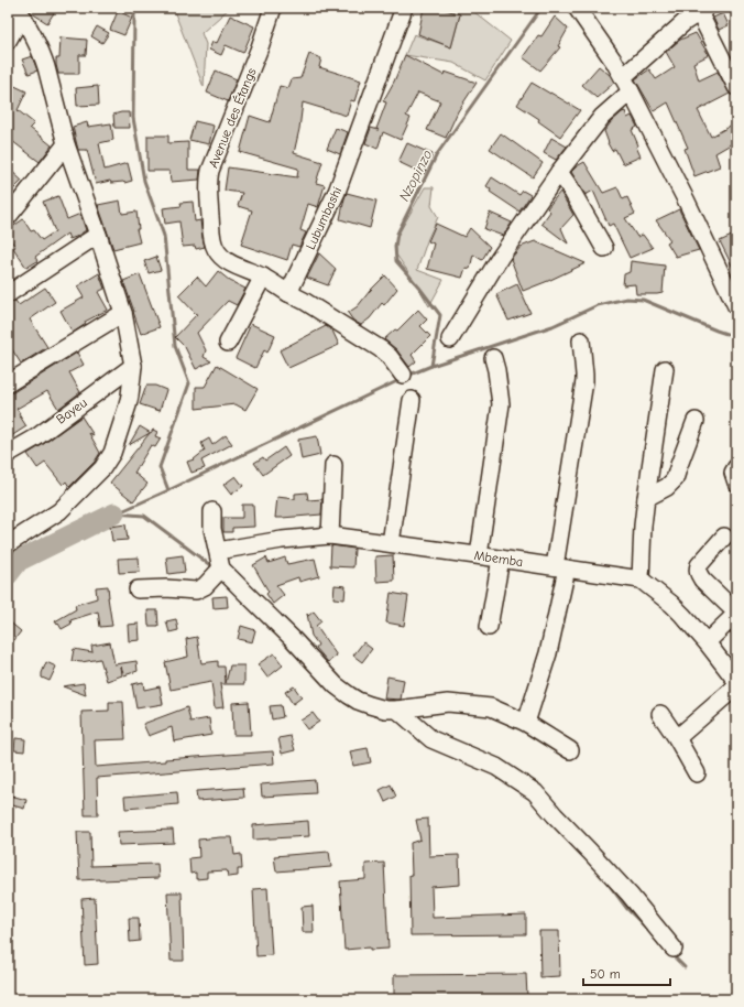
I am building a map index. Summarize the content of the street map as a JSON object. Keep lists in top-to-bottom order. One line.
{"streets":{"street":["Avenue des Étangs","Lubumbashi","Bayeu","Mbemba"]},"crossings":[["Avenue des Étangs","Lubumbashi"]],"water":["Nzopinzo"],"scale_bar":"50 m"}
